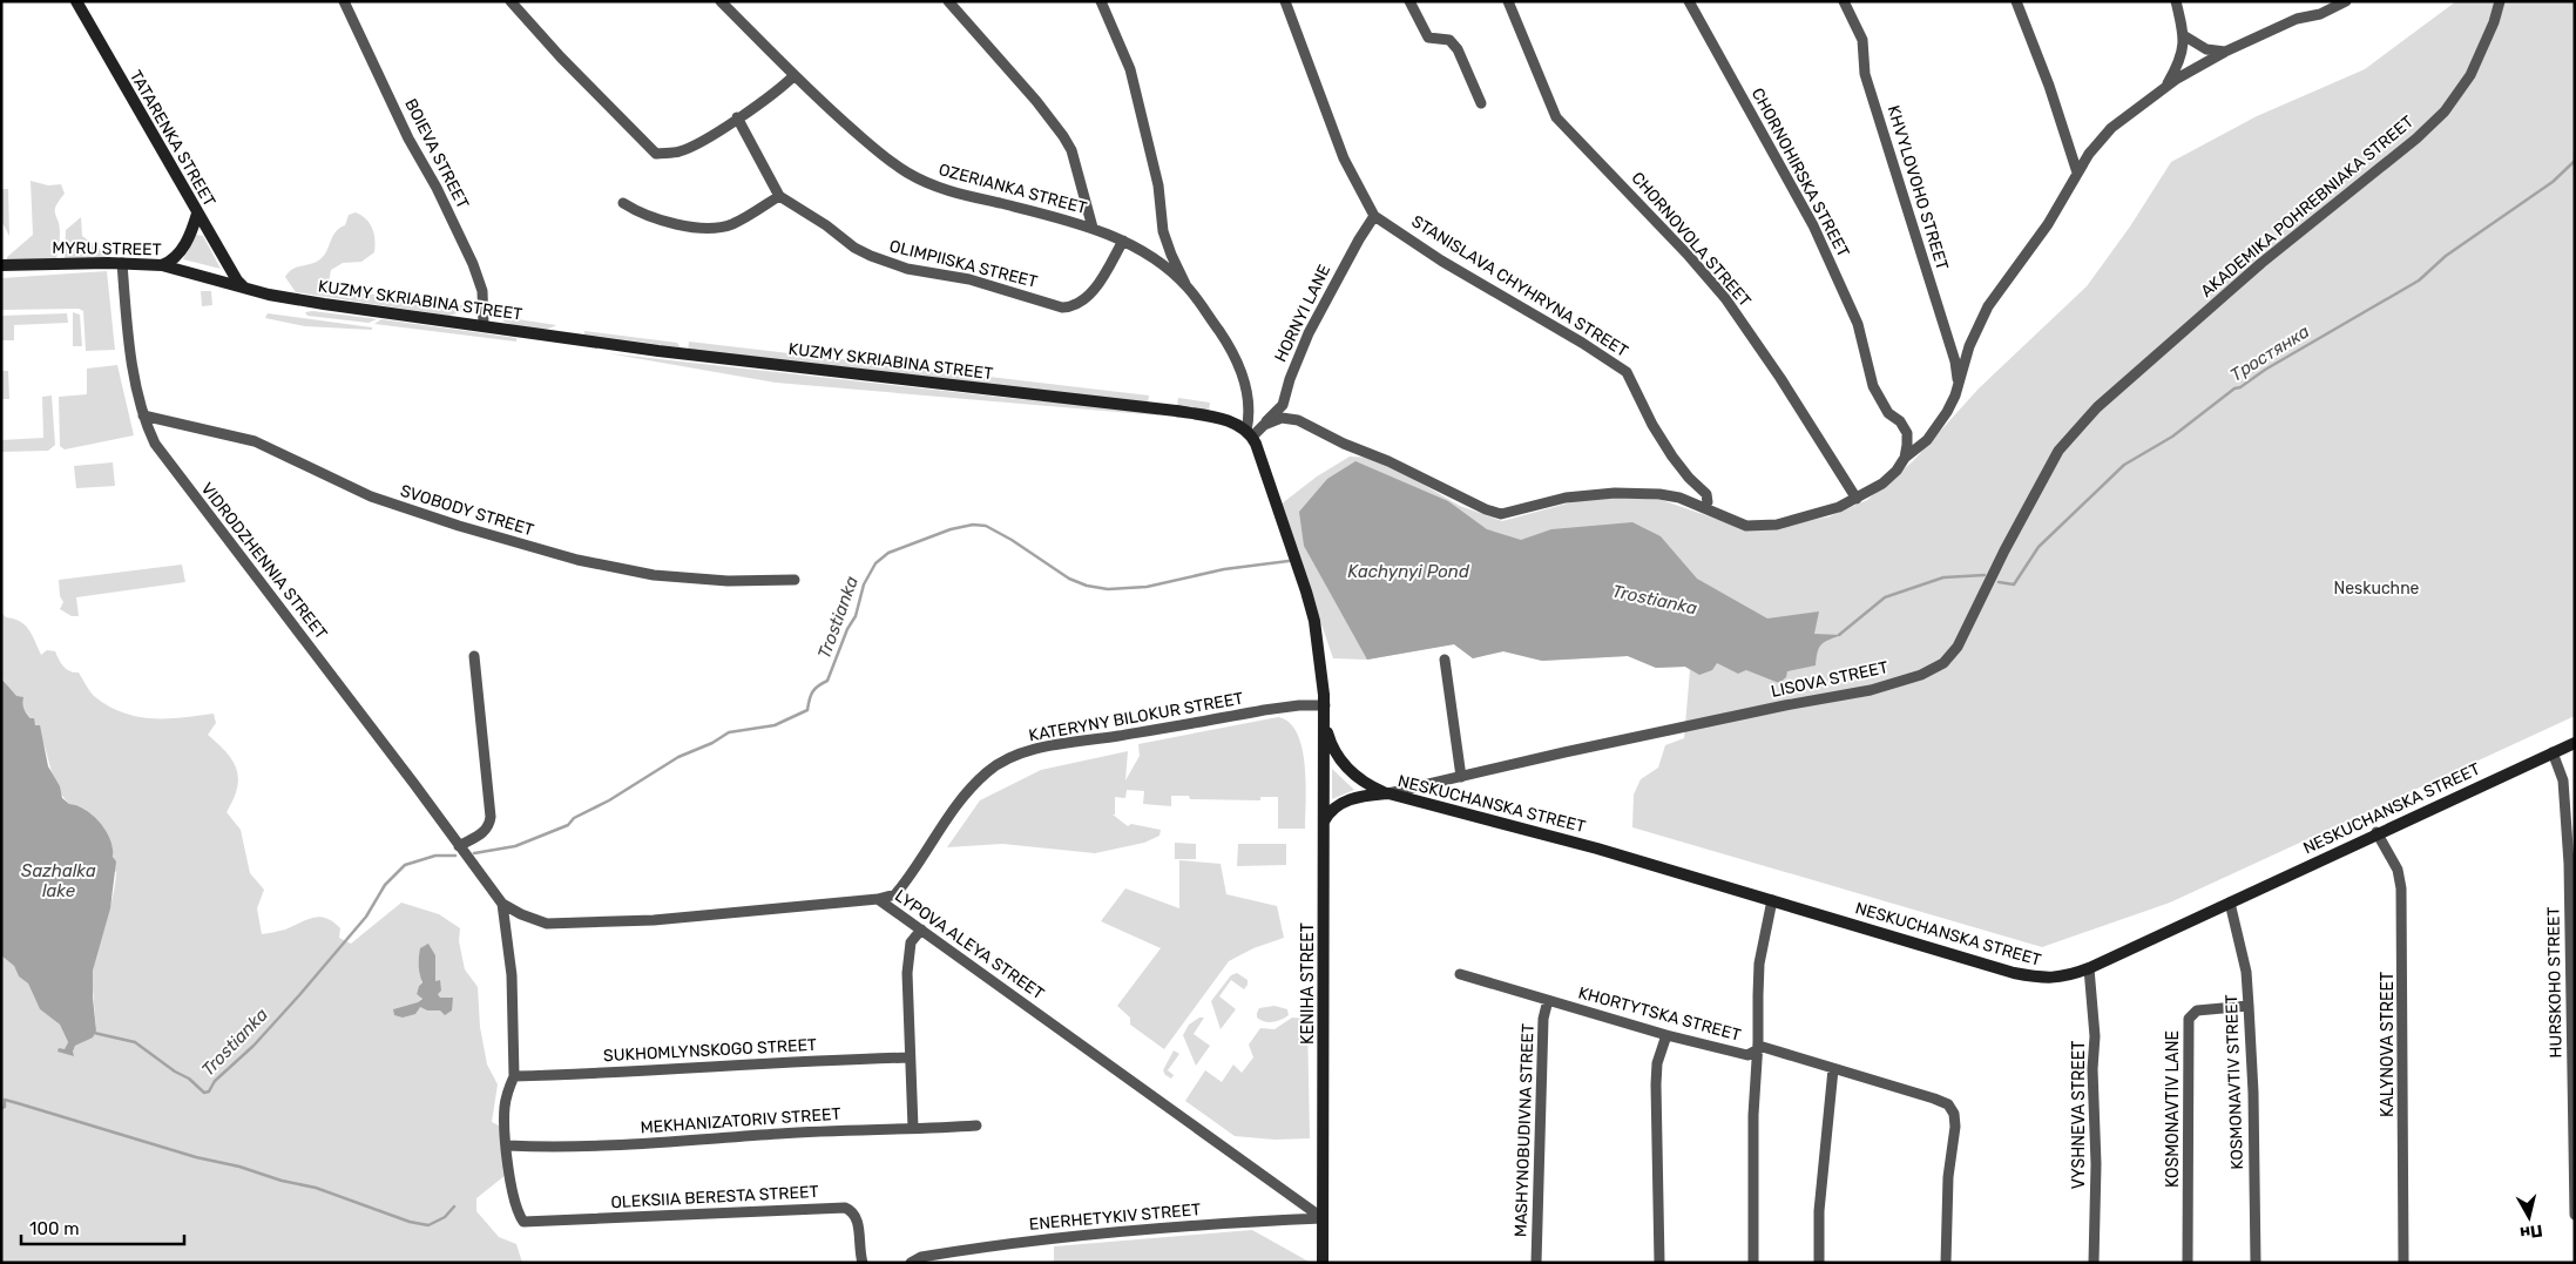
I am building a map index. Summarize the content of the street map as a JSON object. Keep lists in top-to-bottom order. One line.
{"streets":{"main road":["TATARENKA STREET","MYRU STREET","KUZMY SKRIABINA STREET","NESKUCHANSKA STREET","KENIHA STREET"],"street":["BOIEVA STREET","CHORNOHIRSKA STREET","KHVYLOVOHO STREET","OZERIANKA STREET","AKADEMIKA POHREBNIAKA STREET","CHORNOVOLA STREET","OLIMPIISKA STREET","STANISLAVA CHYHRYNA STREET","HORNYI LANE","SVOBODY STREET","VIDRODZHENNIA STREET","LISOVA STREET","KATERYNY BILOKUR STREET","LYPOVA ALEYA STREET","HURSKOHO STREET","KHORTYTSKA STREET","KALYNOVA STREET","SUKHOMLYNSKOGO STREET","KOSMONAVTIV STREET","KOSMONAVTIV LANE","VYSHNEVA STREET","MEKHANIZATORIV STREET","MASHYNOBUDIVNA STREET","OLEKSIIA BERESTA STREET","ENERHETYKIV STREET"]},"crossings":[["TATARENKA STREET","MYRU STREET"],["TATARENKA STREET","KUZMY SKRIABINA STREET"],["BOIEVA STREET","KUZMY SKRIABINA STREET"],["OZERIANKA STREET","OLIMPIISKA STREET"],["OZERIANKA STREET","KUZMY SKRIABINA STREET"],["AKADEMIKA POHREBNIAKA STREET","LISOVA STREET"],["MYRU STREET","KUZMY SKRIABINA STREET"],["MYRU STREET","VIDRODZHENNIA STREET"],["STANISLAVA CHYHRYNA STREET","HORNYI LANE"],["SVOBODY STREET","VIDRODZHENNIA STREET"],["VIDRODZHENNIA STREET","LYPOVA ALEYA STREET"],["LISOVA STREET","NESKUCHANSKA STREET"],["KATERYNY BILOKUR STREET","LYPOVA ALEYA STREET"],["KATERYNY BILOKUR STREET","KENIHA STREET"],["NESKUCHANSKA STREET","HURSKOHO STREET"],["NESKUCHANSKA STREET","KENIHA STREET"],["NESKUCHANSKA STREET","KALYNOVA STREET"],["NESKUCHANSKA STREET","KOSMONAVTIV STREET"],["NESKUCHANSKA STREET","VYSHNEVA STREET"],["LYPOVA ALEYA STREET","KENIHA STREET"],["LYPOVA ALEYA STREET","SUKHOMLYNSKOGO STREET"],["LYPOVA ALEYA STREET","MEKHANIZATORIV STREET"],["LYPOVA ALEYA STREET","OLEKSIIA BERESTA STREET"],["LYPOVA ALEYA STREET","ENERHETYKIV STREET"],["KENIHA STREET","ENERHETYKIV STREET"],["KHORTYTSKA STREET","MASHYNOBUDIVNA STREET"],["KOSMONAVTIV STREET","KOSMONAVTIV LANE"]],"water":["Тростянка","Kachynyi Pond","Trostianka","Sazhalka lake"],"parks":["Neskuchne"],"scale_bar":"100 m","north":"bottom"}
